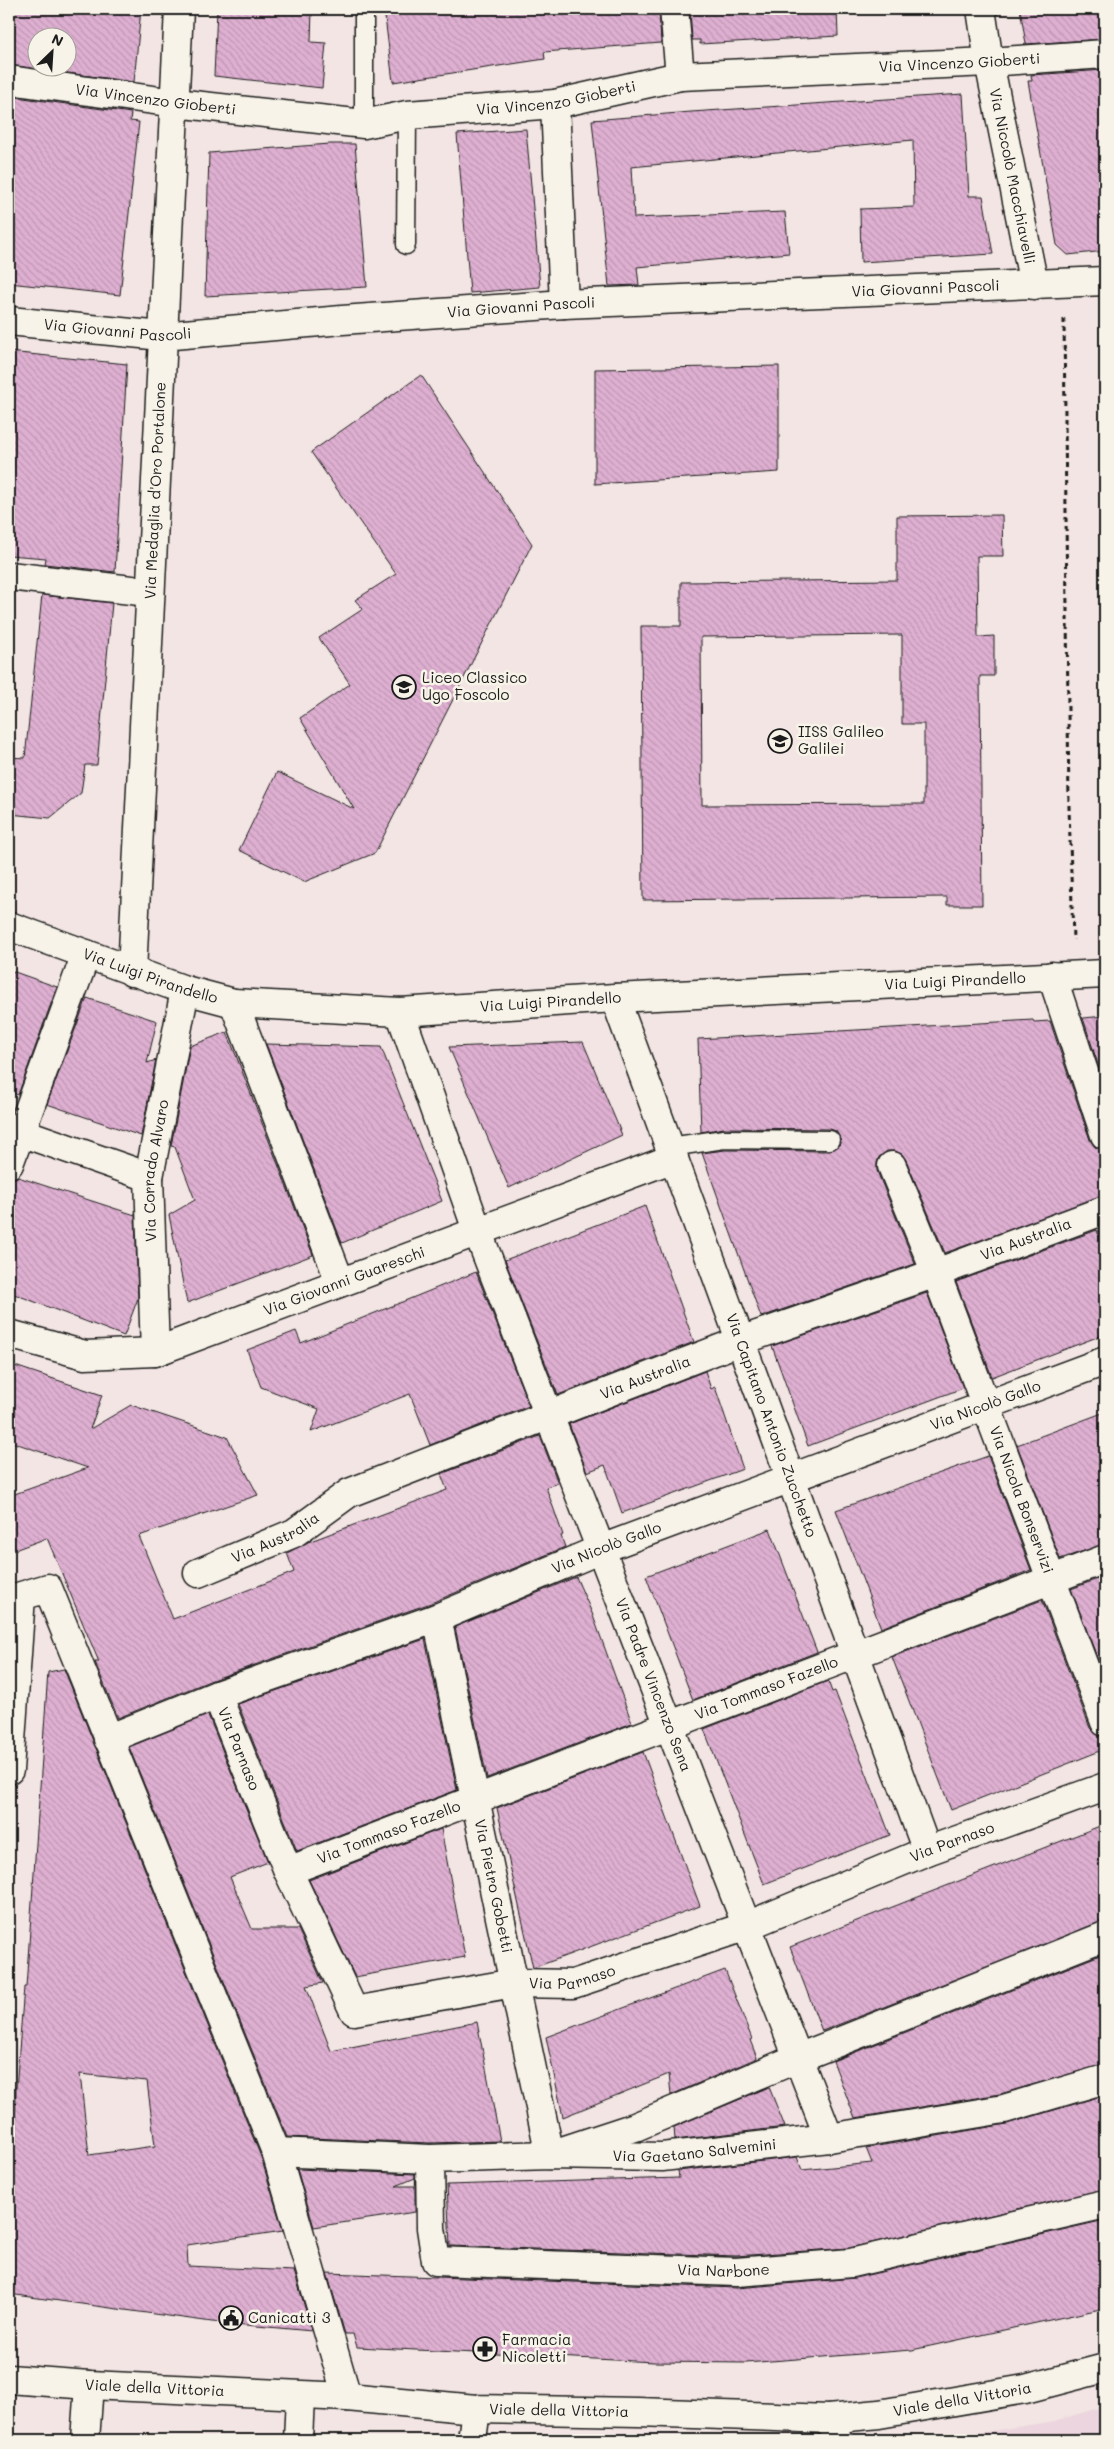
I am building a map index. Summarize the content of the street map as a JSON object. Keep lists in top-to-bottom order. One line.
{"streets":{"street":["Via Vincenzo Gioberti","Via Niccolò Macchiavelli","Via Giovanni Pascoli","Via Medaglia d'Oro Portalone","Via Luigi Pirandello","Via Corrado Alvaro","Via Australia","Via Giovanni Guareschi","Via Nicolò Gallo","Via Capitano Antonio Zucchetto","Via Nicola Bonservizi","Via Padre Vincenzo Sena","Via Tommaso Fazello","Via Parnaso","Via Pietro Gobetti","Via Gaetano Salvemini","Via Narbone","Viale della Vittoria"]},"crossings":[["Via Vincenzo Gioberti","Via Niccolò Macchiavelli"],["Via Vincenzo Gioberti","Via Medaglia d'Oro Portalone"],["Via Niccolò Macchiavelli","Via Giovanni Pascoli"],["Via Giovanni Pascoli","Via Medaglia d'Oro Portalone"],["Via Medaglia d'Oro Portalone","Via Luigi Pirandello"],["Via Luigi Pirandello","Via Corrado Alvaro"],["Via Luigi Pirandello","Via Capitano Antonio Zucchetto"],["Via Luigi Pirandello","Via Padre Vincenzo Sena"],["Via Corrado Alvaro","Via Giovanni Guareschi"],["Via Australia","Via Capitano Antonio Zucchetto"],["Via Australia","Via Nicola Bonservizi"],["Via Australia","Via Padre Vincenzo Sena"],["Via Giovanni Guareschi","Via Capitano Antonio Zucchetto"],["Via Giovanni Guareschi","Via Padre Vincenzo Sena"],["Via Nicolò Gallo","Via Capitano Antonio Zucchetto"],["Via Nicolò Gallo","Via Nicola Bonservizi"],["Via Nicolò Gallo","Via Padre Vincenzo Sena"],["Via Nicolò Gallo","Via Parnaso"],["Via Nicolò Gallo","Via Pietro Gobetti"],["Via Capitano Antonio Zucchetto","Via Tommaso Fazello"],["Via Capitano Antonio Zucchetto","Via Parnaso"],["Via Nicola Bonservizi","Via Tommaso Fazello"],["Via Padre Vincenzo Sena","Via Tommaso Fazello"],["Via Padre Vincenzo Sena","Via Parnaso"],["Via Padre Vincenzo Sena","Via Gaetano Salvemini"],["Via Tommaso Fazello","Via Parnaso"],["Via Tommaso Fazello","Via Pietro Gobetti"],["Via Parnaso","Via Pietro Gobetti"],["Via Pietro Gobetti","Via Gaetano Salvemini"],["Via Gaetano Salvemini","Via Narbone"]],"places":{"school or university":["Liceo Classico Ugo Foscolo","IISS Galileo Galilei"],"public building":["Canicattì 3"],"pharmacy":["Farmacia Nicoletti"]},"north":"top right"}
